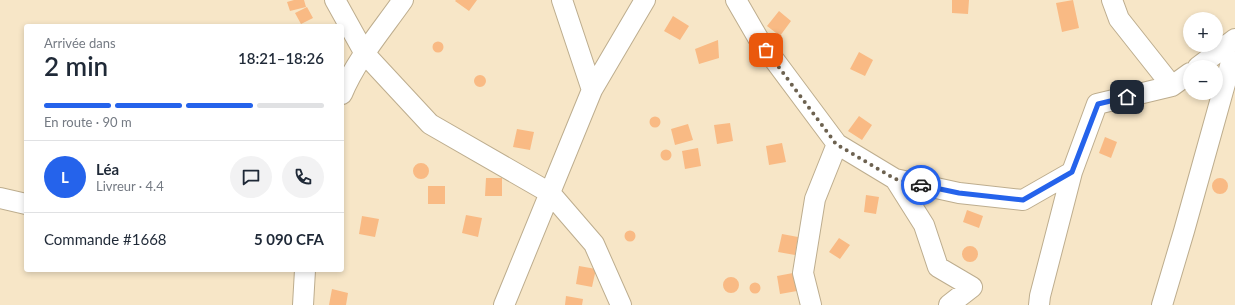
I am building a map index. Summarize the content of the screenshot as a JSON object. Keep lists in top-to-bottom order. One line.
{"page":{"map_buttons":["+","−"],"heading":["2 min","Arrivée dans","18:21–18:26"],"panel":["Léa","Livreur · 4.4","Commande #1668","5 090 CFA"],"bar":"En route · 90 m","round":"L"}}
